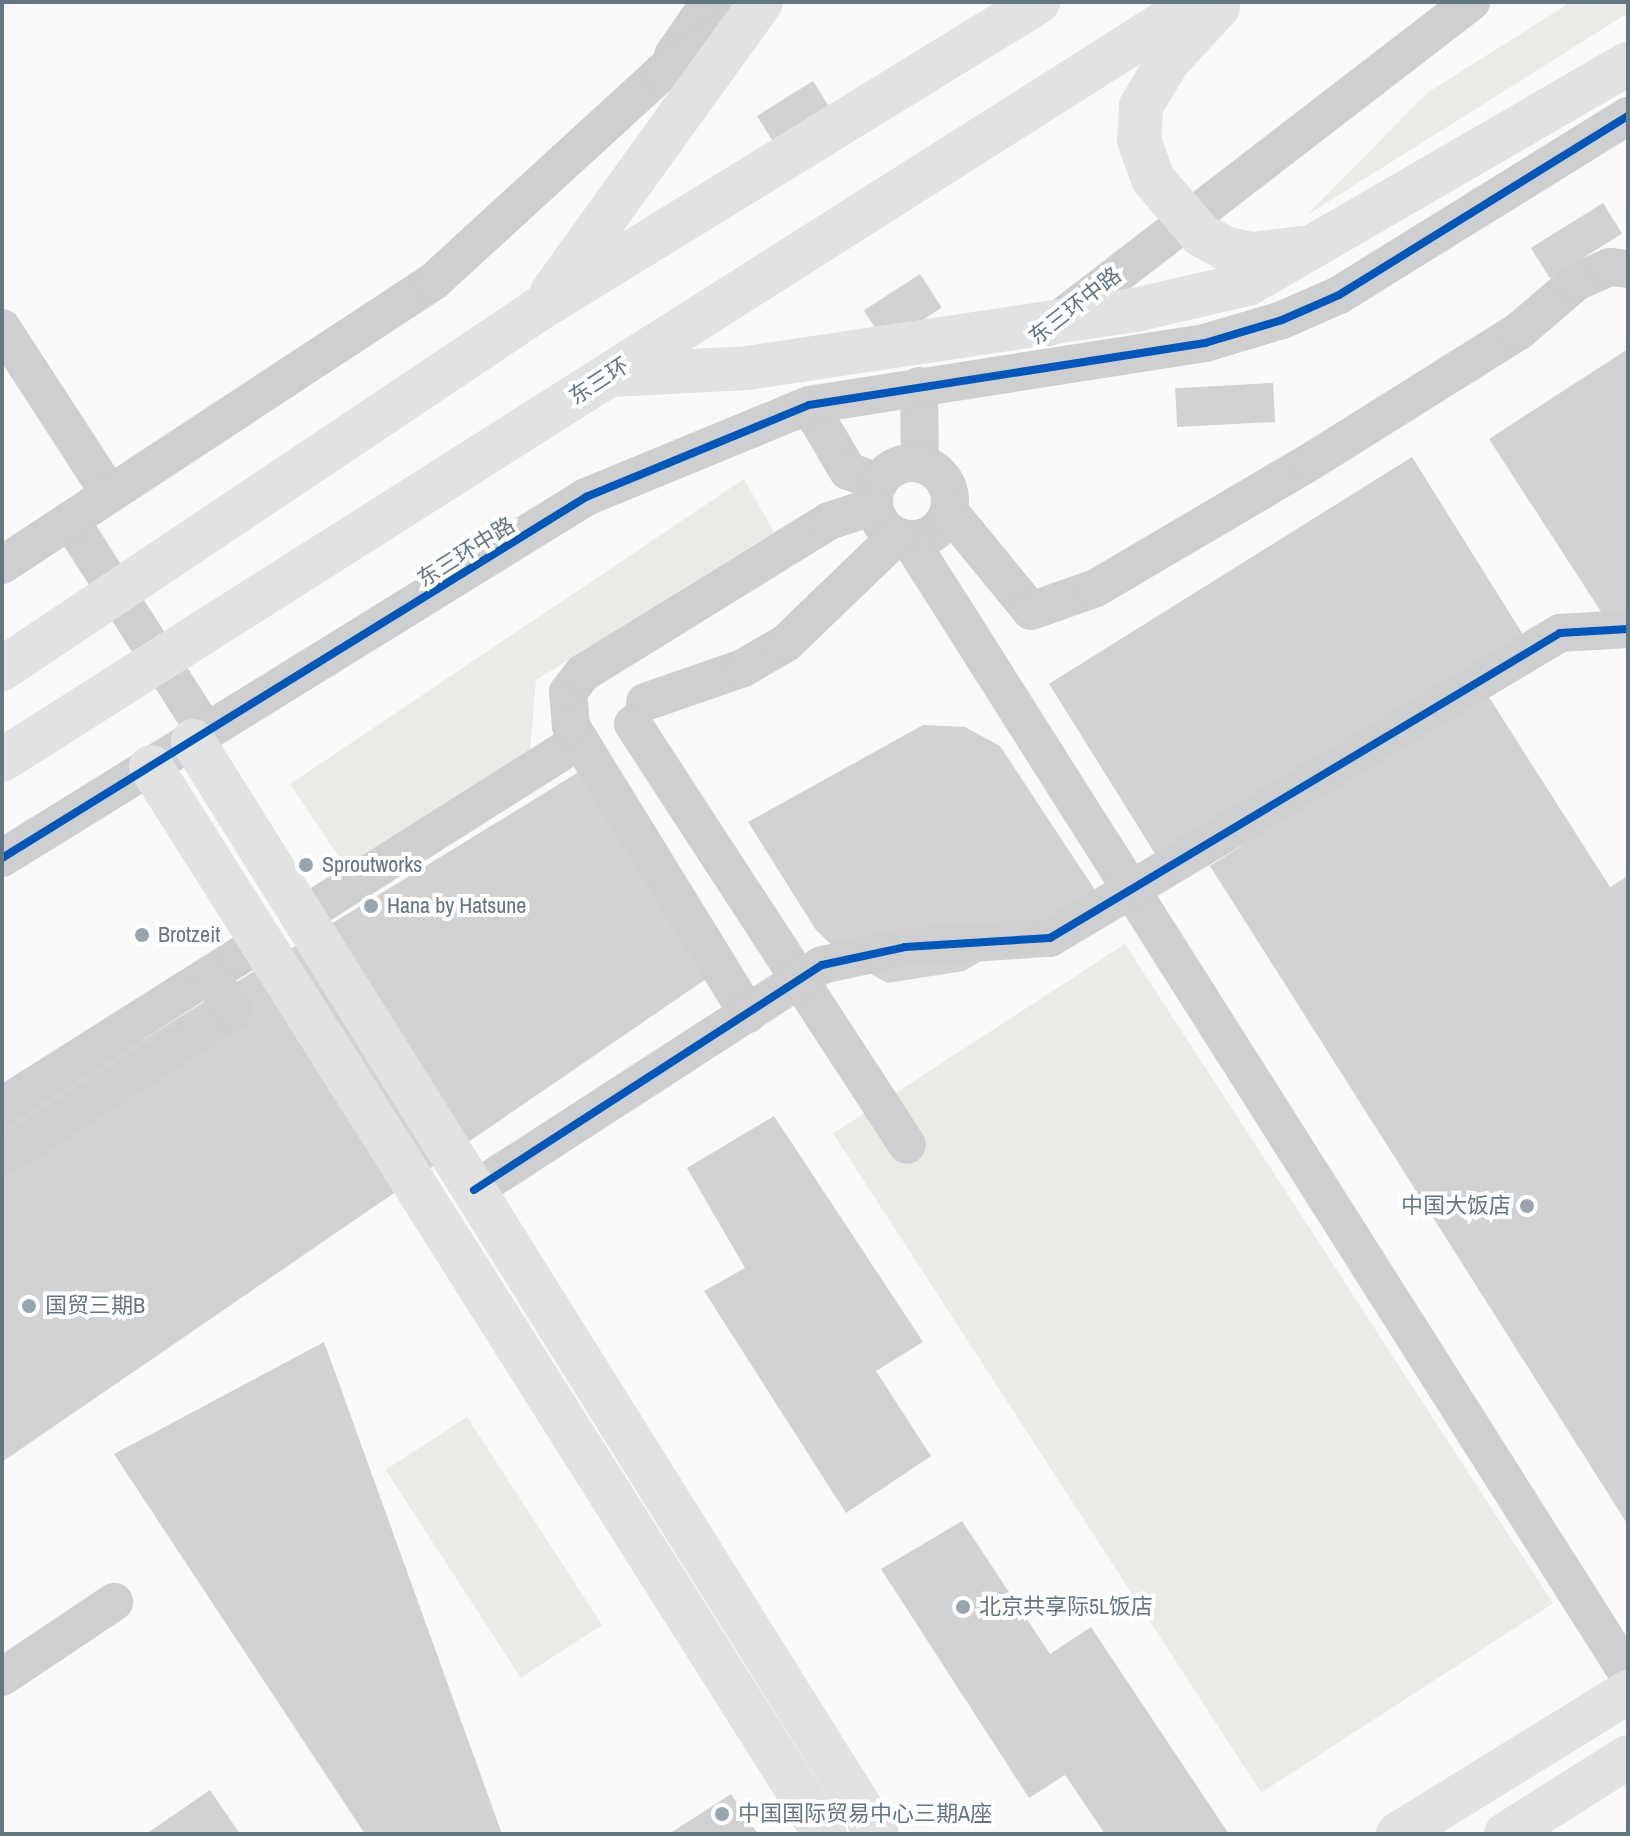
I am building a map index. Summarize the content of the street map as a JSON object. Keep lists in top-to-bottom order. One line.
{"streets":{"main road":["东三环"],"street":["东三环中路"]},"places":["Sproutworks","Hana by Hatsune","Brotzeit","中国大饭店","国贸三期B","北京共享际5L饭店","中国国际贸易中心三期A座"]}
